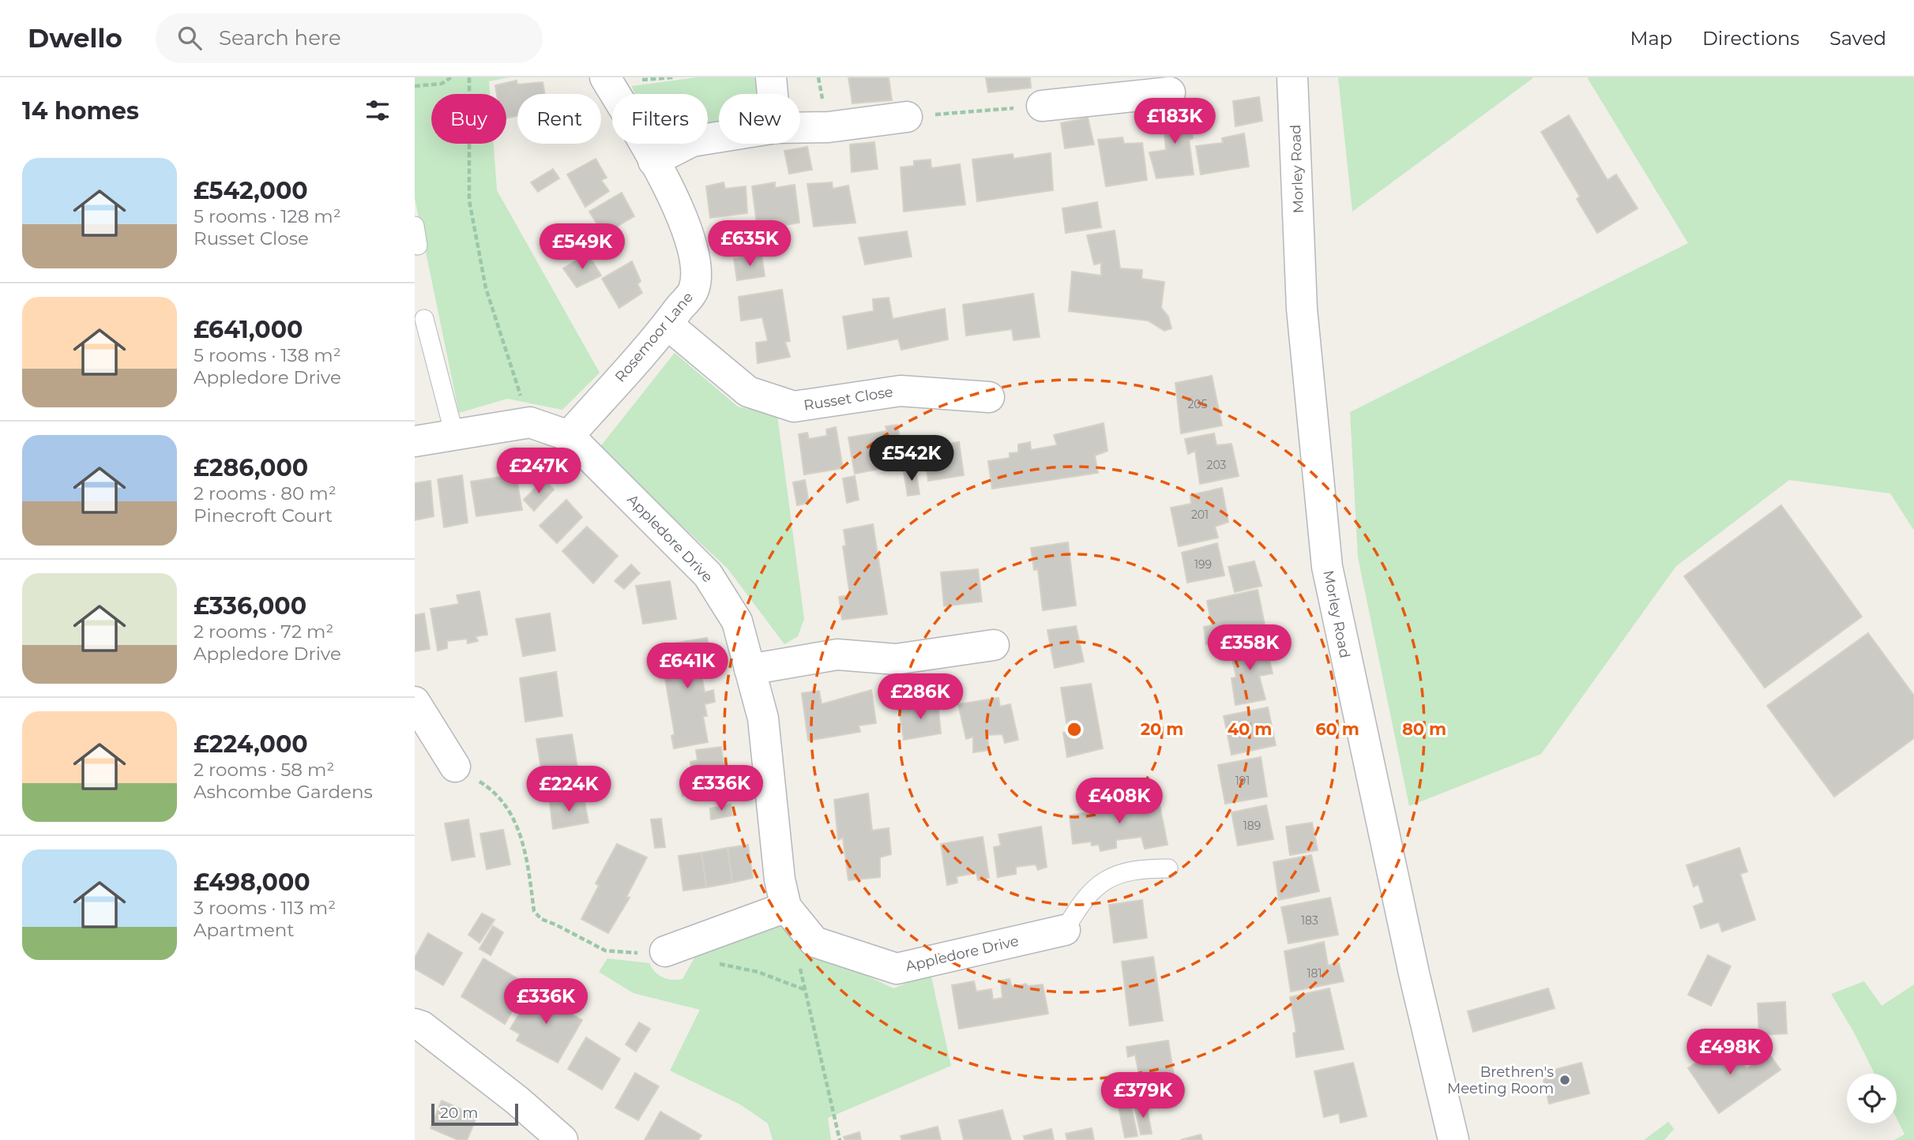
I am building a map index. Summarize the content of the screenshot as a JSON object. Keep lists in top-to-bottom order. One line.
{"streets":{"street":["Morley Road","Rosemoor Lane","Russet Close","Appledore Drive"]},"crossings":[["Rosemoor Lane","Russet Close"],["Rosemoor Lane","Appledore Drive"]],"places":["Brethren's Meeting Room"],"house_numbers":["205","203","201","199","191","189","183","181"],"scale_bar":"20 m","page":{"header":"Dwello","search":"Search here","nav":["Map","Directions","Saved"],"heading":"14 homes","chip":["Buy","Rent","Filters","New"],"price":["£183K","£635K","£549K","£542K","£247K","£358K","£641K","£286K","£336K","£224K","£408K","£336K","£498K","£379K"],"list":[{"name":"£542,000","note":"5 rooms · 128 m² · Russet Close"},{"name":"£641,000","note":"5 rooms · 138 m² · Appledore Drive"},{"name":"£286,000","note":"2 rooms · 80 m² · Pinecroft Court"},{"name":"£336,000","note":"2 rooms · 72 m² · Appledore Drive"},{"name":"£224,000","note":"2 rooms · 58 m² · Ashcombe Gardens"},{"name":"£498,000","note":"3 rooms · 113 m² · Apartment"}],"scale":"20 m"},"rings":["20 m","40 m","60 m","80 m"]}
